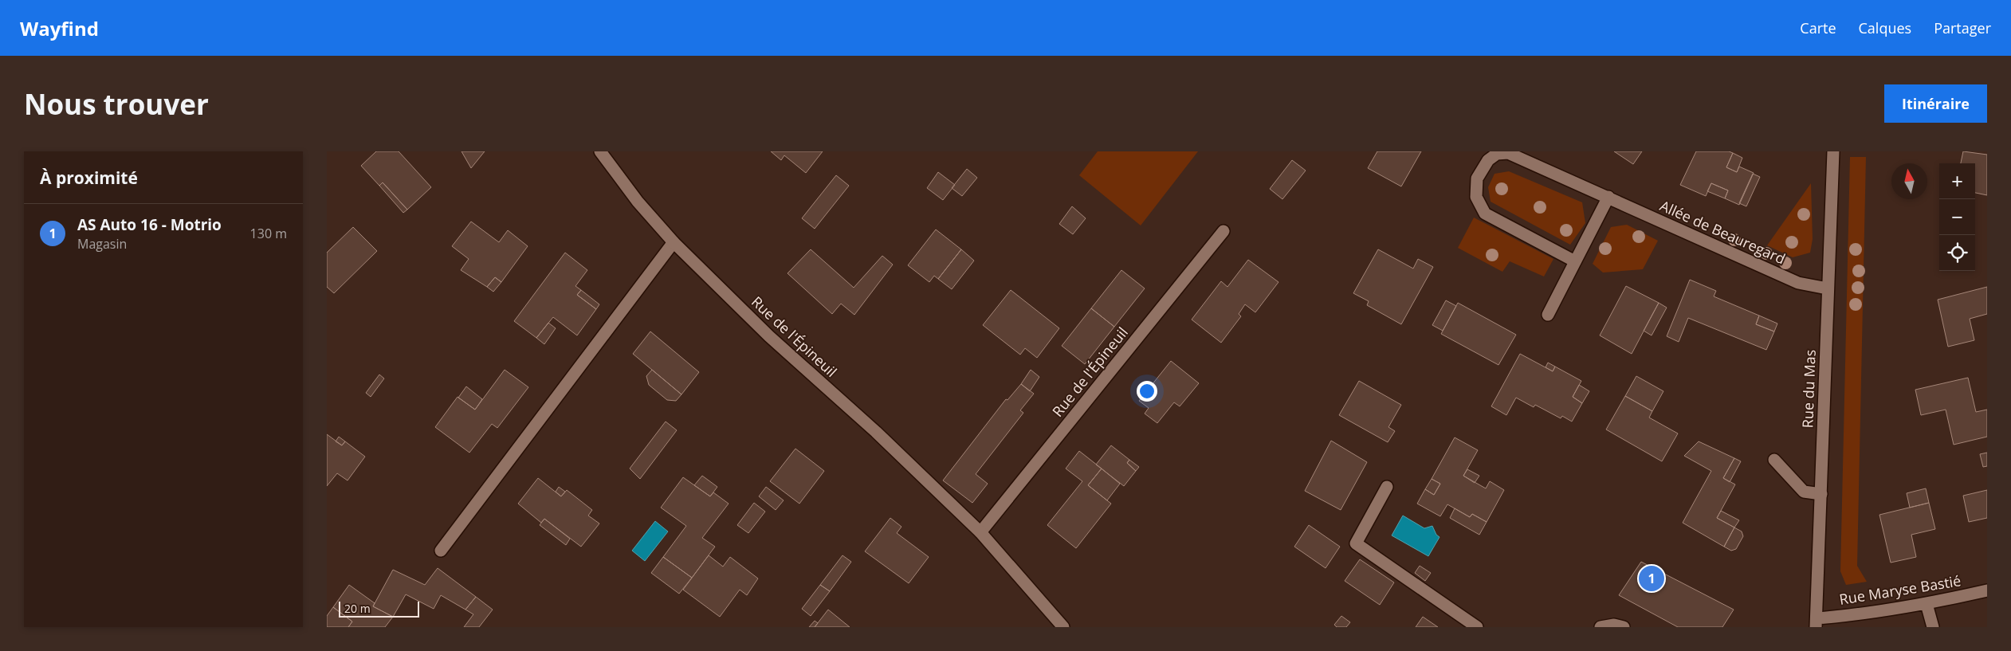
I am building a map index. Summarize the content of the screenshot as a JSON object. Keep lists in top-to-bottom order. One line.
{"streets":{"street":["Allée de Beauregard","Rue de l'Épineuil","Rue du Mas","Rue Maryse Bastié"]},"crossings":[["Allée de Beauregard","Rue du Mas"],["Rue du Mas","Rue Maryse Bastié"]],"scale_bar":"20 m","north":"top","page":{"header":"Wayfind","nav":["Carte","Calques","Partager"],"buttons":"Itinéraire","title":"Nous trouver","heading":"À proximité","map_buttons":["+","−"],"list":[{"mark":"1","name":"AS Auto 16 - Motrio","note":"Magasin","value":"130 m"}],"pins":"1","scale":"20 m"}}
